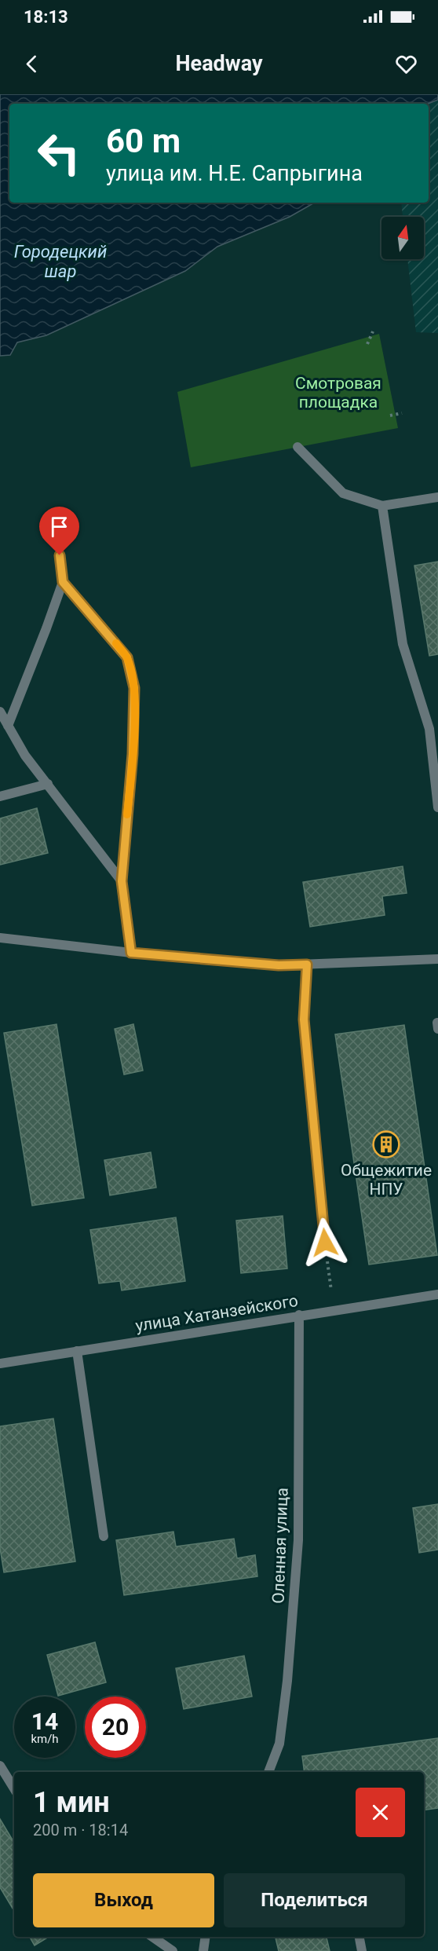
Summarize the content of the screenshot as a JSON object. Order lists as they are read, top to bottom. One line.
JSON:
{"streets":{"street":["улица Хатанзейского","Оленная улица"]},"crossings":[["улица Хатанзейского","Оленная улица"]],"water":["Городецкий шар"],"parks":["Смотровая площадка"],"places":{"building":["Общежитие НПУ"]},"north":"top","page":{"status":"18:13","header":"Headway","turn":["60 m","улица им. Н.Е. Сапрыгина"],"speed":"14 km/h","limit":"20","heading":["1 мин","200 m · 18:14"],"buttons":["Выход","Поделиться"]}}
